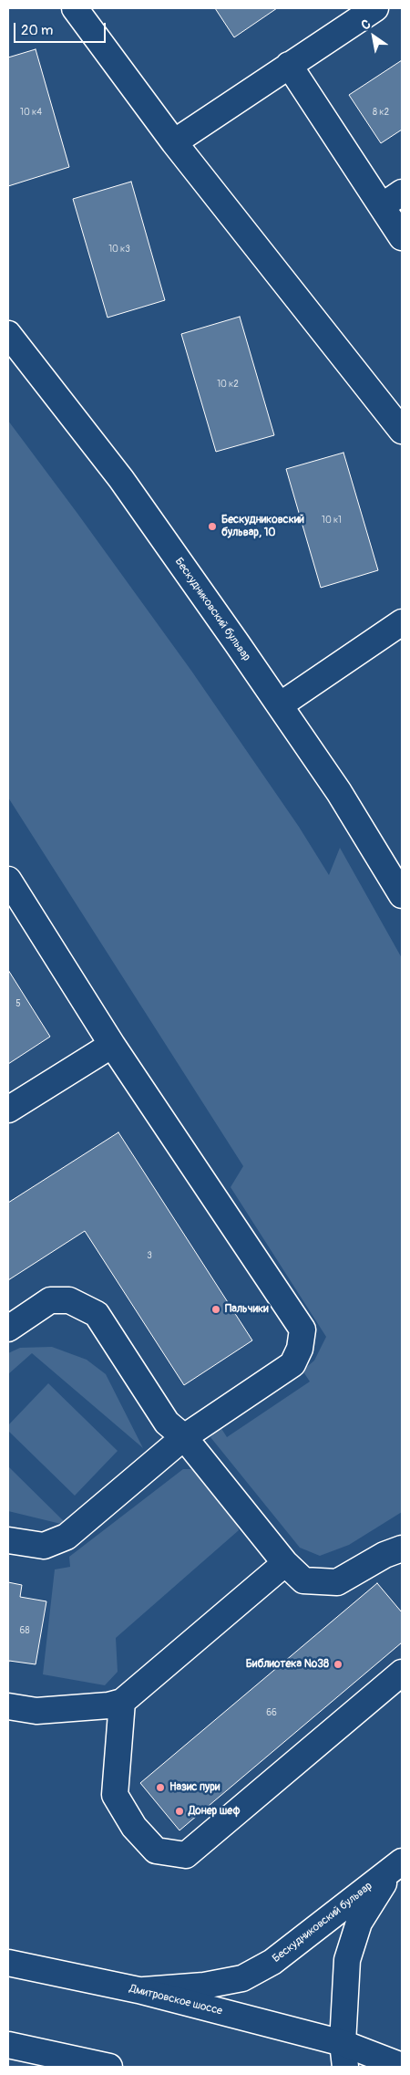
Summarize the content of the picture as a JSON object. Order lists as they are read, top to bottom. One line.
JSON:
{"streets":{"street":["Бескудниковский бульвар","Дмитровское шоссе"]},"crossings":[["Бескудниковский бульвар","Дмитровское шоссе"]],"places":["Бескудниковский бульвар, 10","Пальчики","Библиотека №38","Назис пури","Донер шеф"],"house_numbers":["10 к4","8 к2","10 к3","10 к2","10 к1","5","3","68","66"],"scale_bar":"20 m","north":"top left"}
